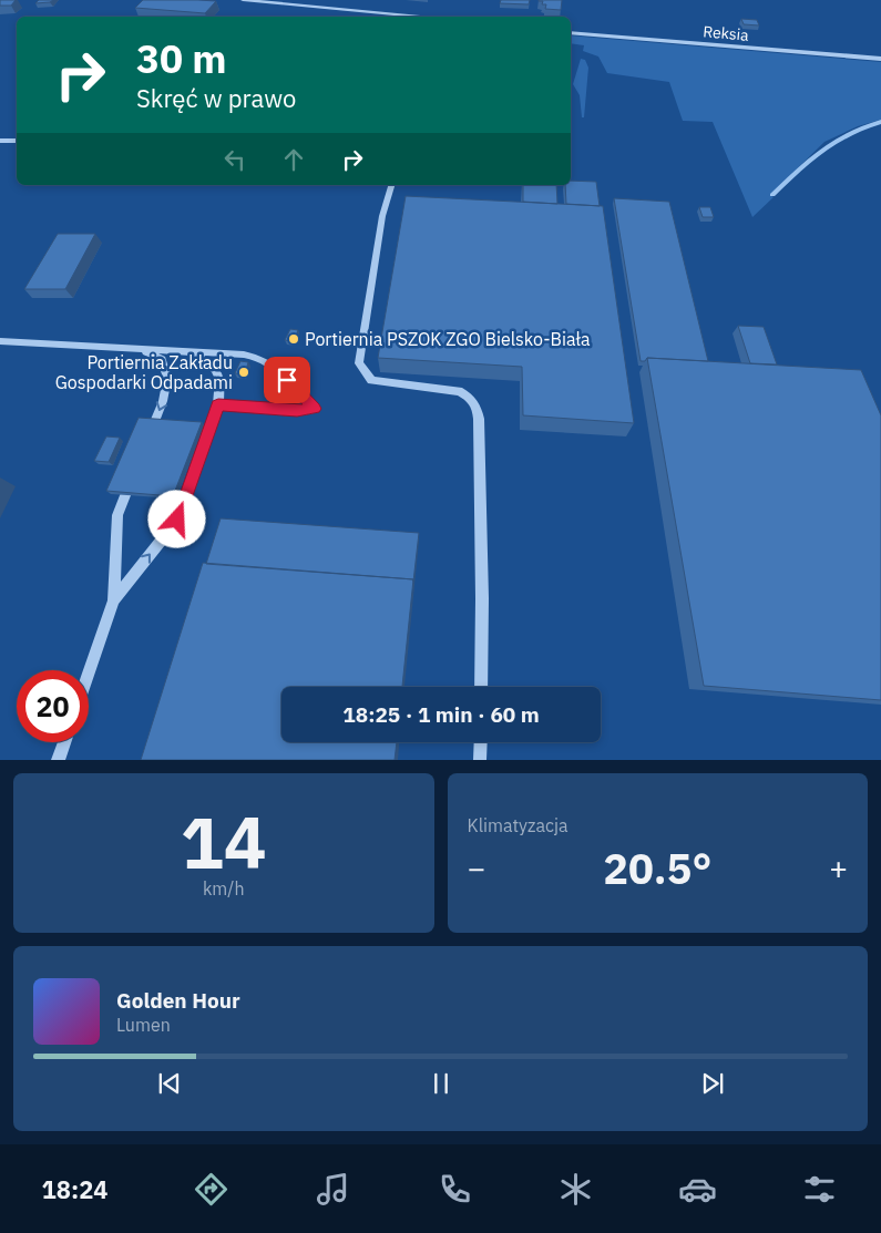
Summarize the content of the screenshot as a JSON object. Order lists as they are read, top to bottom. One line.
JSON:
{"streets":{"street":["Reksia"]},"places":["Portiernia PSZOK ZGO Bielsko-Biała","Portiernia Zakładu Gospodarki Odpadami"],"page":{"turn":["30 m","Skręć w prawo"],"limit":"20","trip":"18:25 · 1 min · 60 m","tile":[["14","km/h"],"Klimatyzacja"],"heat":["−","20.5°","+"],"song":["Golden Hour","Lumen"],"tabs":"18:24"}}
